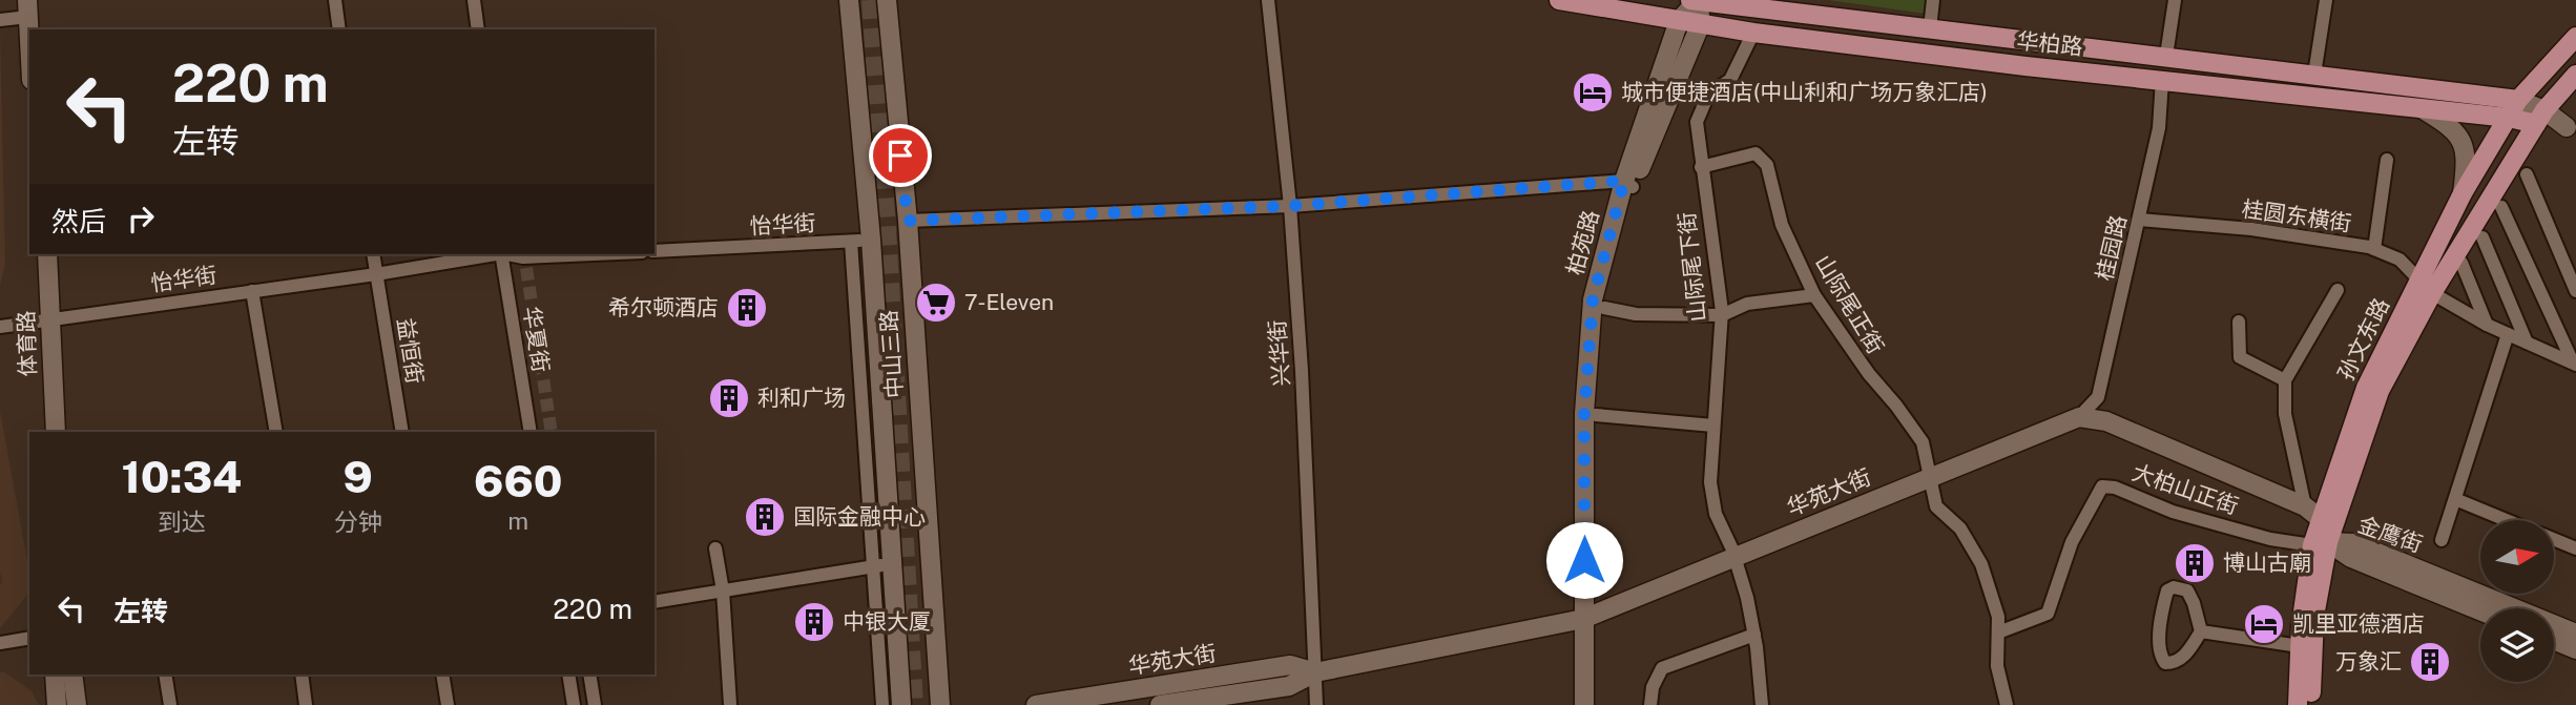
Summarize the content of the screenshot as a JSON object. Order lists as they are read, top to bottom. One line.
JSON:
{"streets":{"main road":["华柏路","孙文东路"],"street":["桂圆东横街","怡华街","柏苑路","桂园路","山际尾下街","山际尾正街","华夏街","体育路","益恒街","兴华街","中山三路","大柏山正街","华苑大街","金鹰街"]},"crossings":[["华柏路","柏苑路"],["华柏路","桂园路"],["华柏路","山际尾下街"],["华柏路","孙文东路"],["桂圆东横街","桂园路"],["桂圆东横街","孙文东路"],["怡华街","体育路"],["怡华街","益恒街"],["怡华街","中山三路"],["柏苑路","华苑大街"],["桂园路","华苑大街"],["山际尾下街","山际尾正街"],["山际尾下街","华苑大街"],["山际尾正街","华苑大街"],["孙文东路","大柏山正街"],["孙文东路","金鹰街"],["兴华街","华苑大街"],["大柏山正街","金鹰街"]],"places":{"hotel":["城市便捷酒店(中山利和广场万象汇店)","凯里亚德酒店"],"supermarket":["7-Eleven"],"building":["希尔顿酒店","利和广场","国际金融中心","博山古廟","中银大厦","万象汇"]},"north":"right","page":{"turn":["220 m","左转"],"then":"然后","eta":["10:34","到达","9","分钟","660","m"],"list":[{"name":"左转","value":"220 m"}]}}
